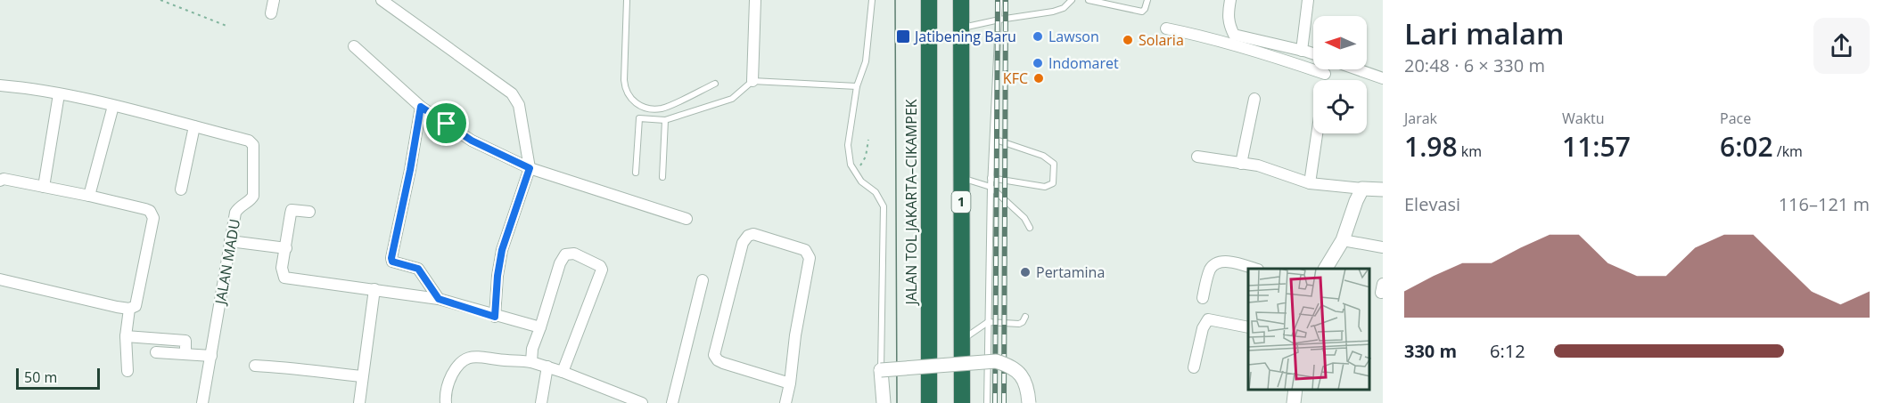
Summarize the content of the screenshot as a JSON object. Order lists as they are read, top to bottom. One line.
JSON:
{"streets":{"highway":["JALAN TOL JAKARTA–CIKAMPEK","1"],"street":["JALAN MADU"]},"places":{"transit":["Jatibening Baru"],"other":["Lawson","Solaria","Indomaret","KFC","Pertamina"]},"scale_bar":"50 m","north":"left","page":{"heading":["Lari malam","20:48 · 6 × 330 m"],"stats":[["Jarak","1.98 km"],["Waktu","11:57"],["Pace","6:02 /km"]],"chart":["Elevasi","116–121 m"],"list":[{"name":"330 m","note":"6:12"}],"scale":"50 m"}}
